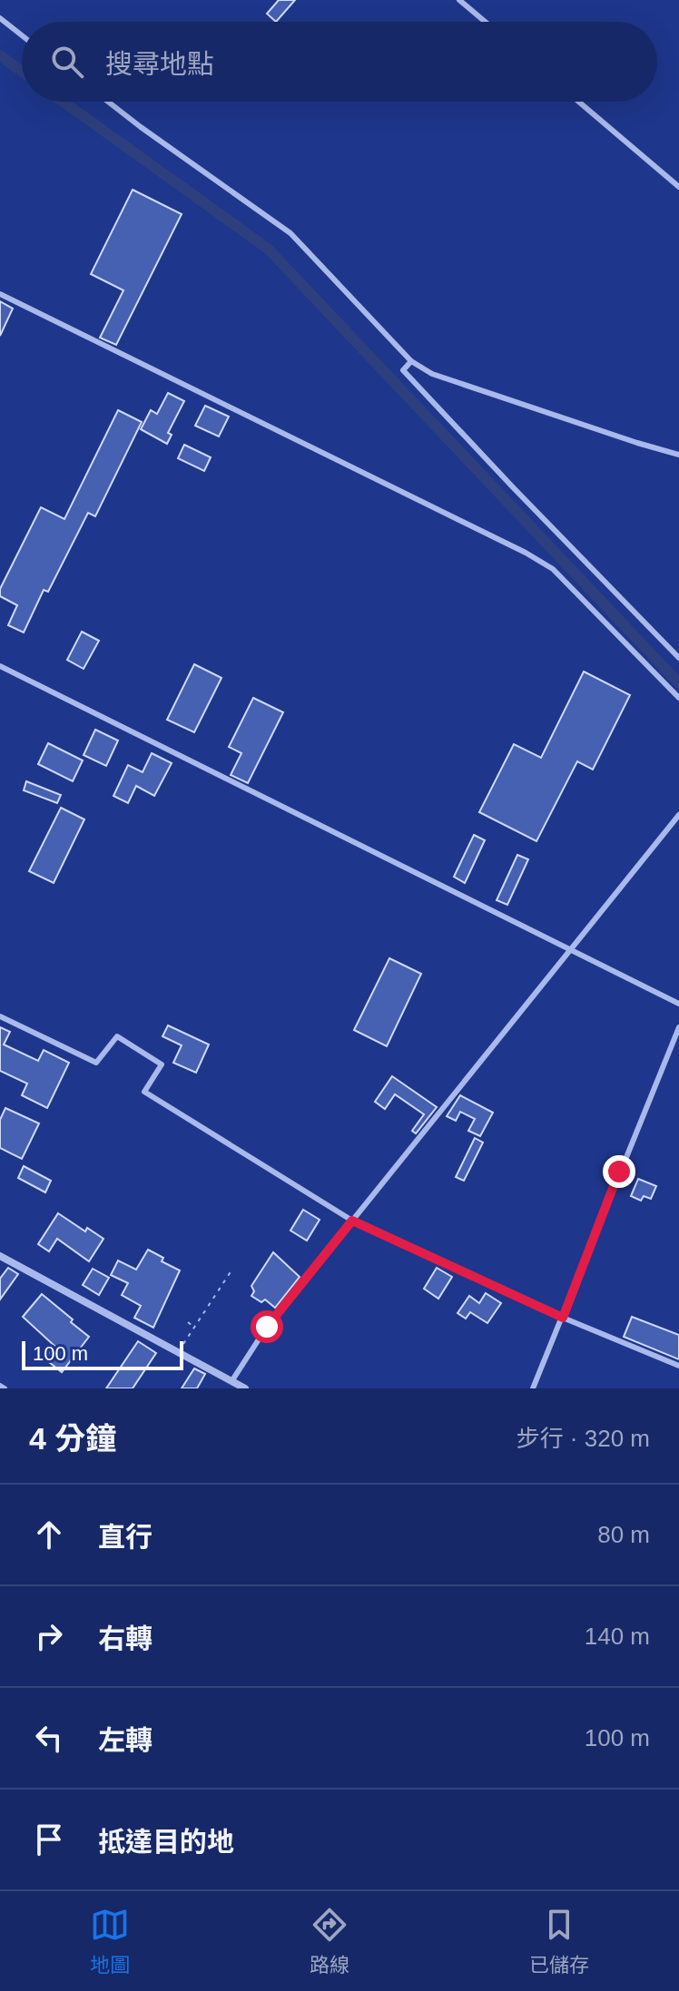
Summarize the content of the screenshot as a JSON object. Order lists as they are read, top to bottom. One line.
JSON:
{"scale_bar":"100 m","page":{"search":"搜尋地點","scale":"100 m","heading":["4 分鐘","步行 · 320 m"],"list":[["直行","80 m"],["右轉","140 m"],["左轉","100 m"],"抵達目的地"],"nav":["地圖","路線","已儲存"]}}
